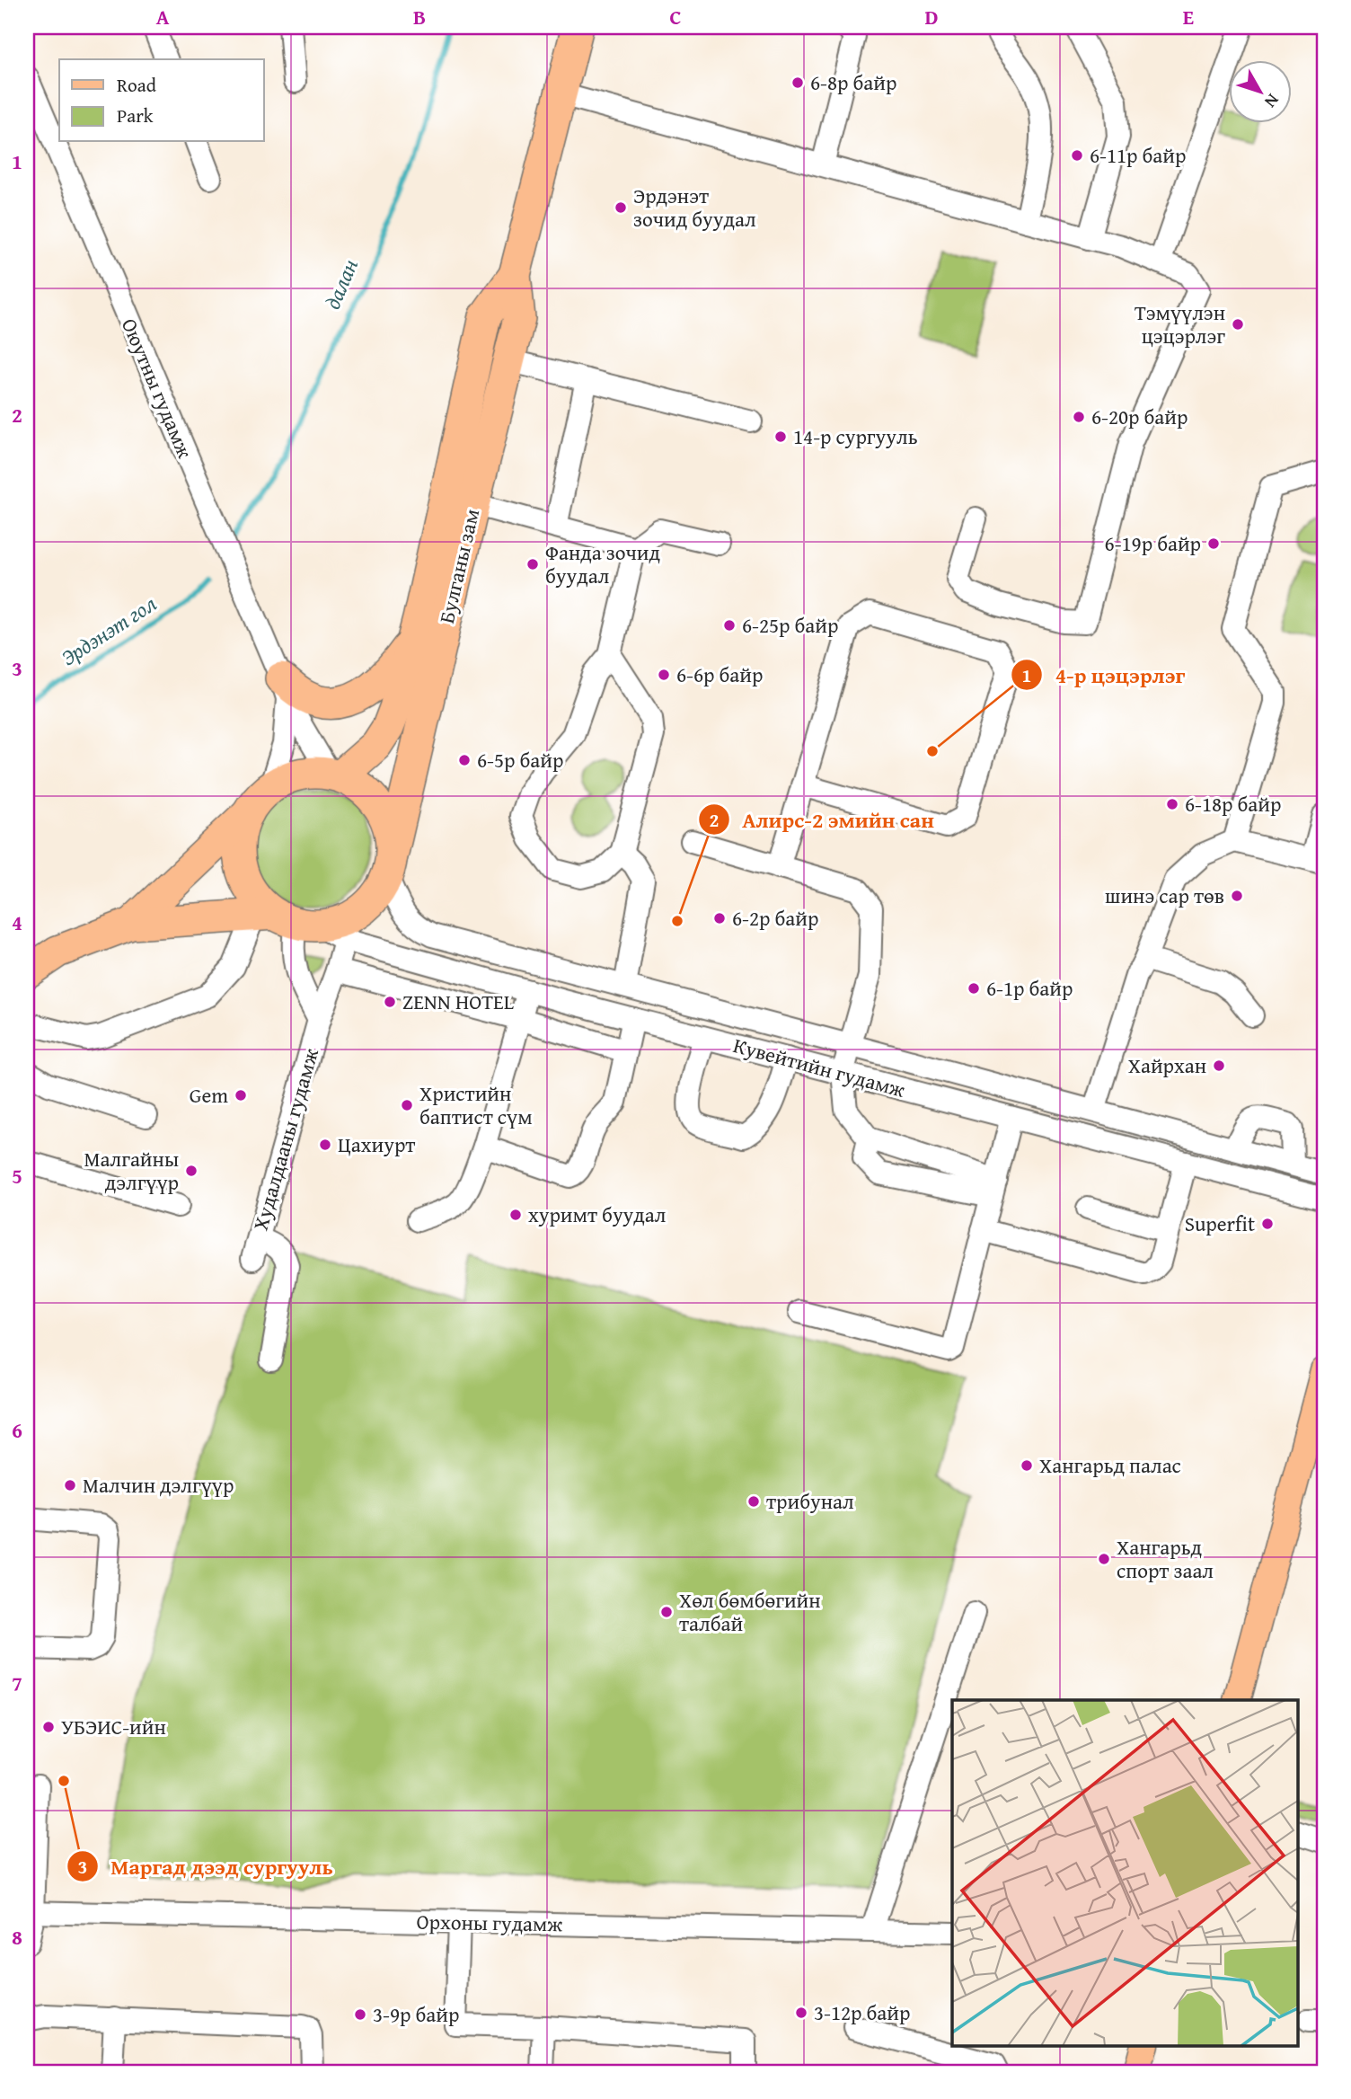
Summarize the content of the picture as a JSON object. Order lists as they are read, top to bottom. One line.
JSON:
{"streets":{"highway":["Булганы зам"],"street":["Оюутны гудамж","Кувейтийн гудамж","Худалдааны гудамж","Орхоны гудамж"]},"crossings":[["Оюутны гудамж","Булганы зам"],["Оюутны гудамж","Кувейтийн гудамж"],["Оюутны гудамж","Худалдааны гудамж"],["Булганы зам","Кувейтийн гудамж"],["Булганы зам","Худалдааны гудамж"],["Кувейтийн гудамж","Худалдааны гудамж"]],"water":["далан","Эрдэнэт гол"],"places":["6-8р байр","6-11р байр","Эрдэнэт зочид буудал","Тэмүүлэн цэцэрлэг","6-20р байр","14-р сургууль","6-19р байр","Фанда зочид буудал","6-25р байр","6-6р байр","4-р цэцэрлэг","6-5р байр","6-18р байр","шинэ сар төв","6-2р байр","Aлирс-2 эмийн сан","6-1р байр","ZENN HOTEL","Хайрхан","Gem","Христийн баптист сүм","Цахиурт","Малгайны дэлгүүр","хуримт буудал","Superfit","Хангарьд палас","Малчин дэлгүүр","трибунал","Хангарьд спорт заал","Хөл бөмбөгийн талбай","УБЭИС-ийн","Маргад дээд сургууль","3-12р байр","3-9р байр"],"legend":["Road","Park"],"north":"bottom right","grid":{"columns":["A","B","C","D","E"],"rows":["1","2","3","4","5","6","7","8"]}}
